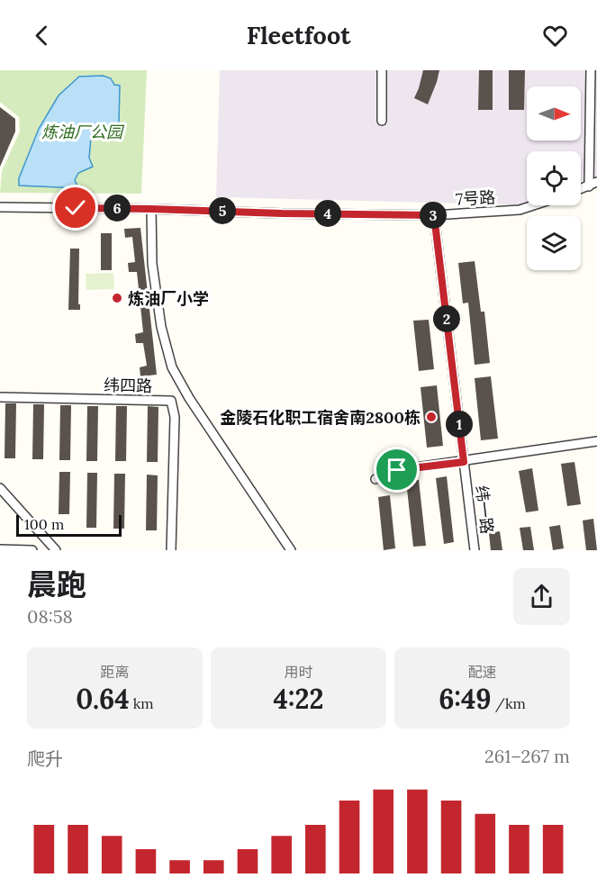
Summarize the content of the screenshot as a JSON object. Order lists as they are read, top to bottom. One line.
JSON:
{"streets":{"street":["7号路","纬四路","纬一路"]},"crossings":[["7号路","纬一路"]],"parks":["炼油厂公园"],"places":["炼油厂小学","金陵石化职工宿舍南2800栋"],"scale_bar":"100 m","north":"right","page":{"header":"Fleetfoot","pins":["6","5","4","3","2","1"],"scale":"100 m","heading":["晨跑","08:58"],"stats":[["距离","0.64 km"],["用时","4:22"],["配速","6:49 /km"]],"chart":["爬升","261–267 m"]}}
